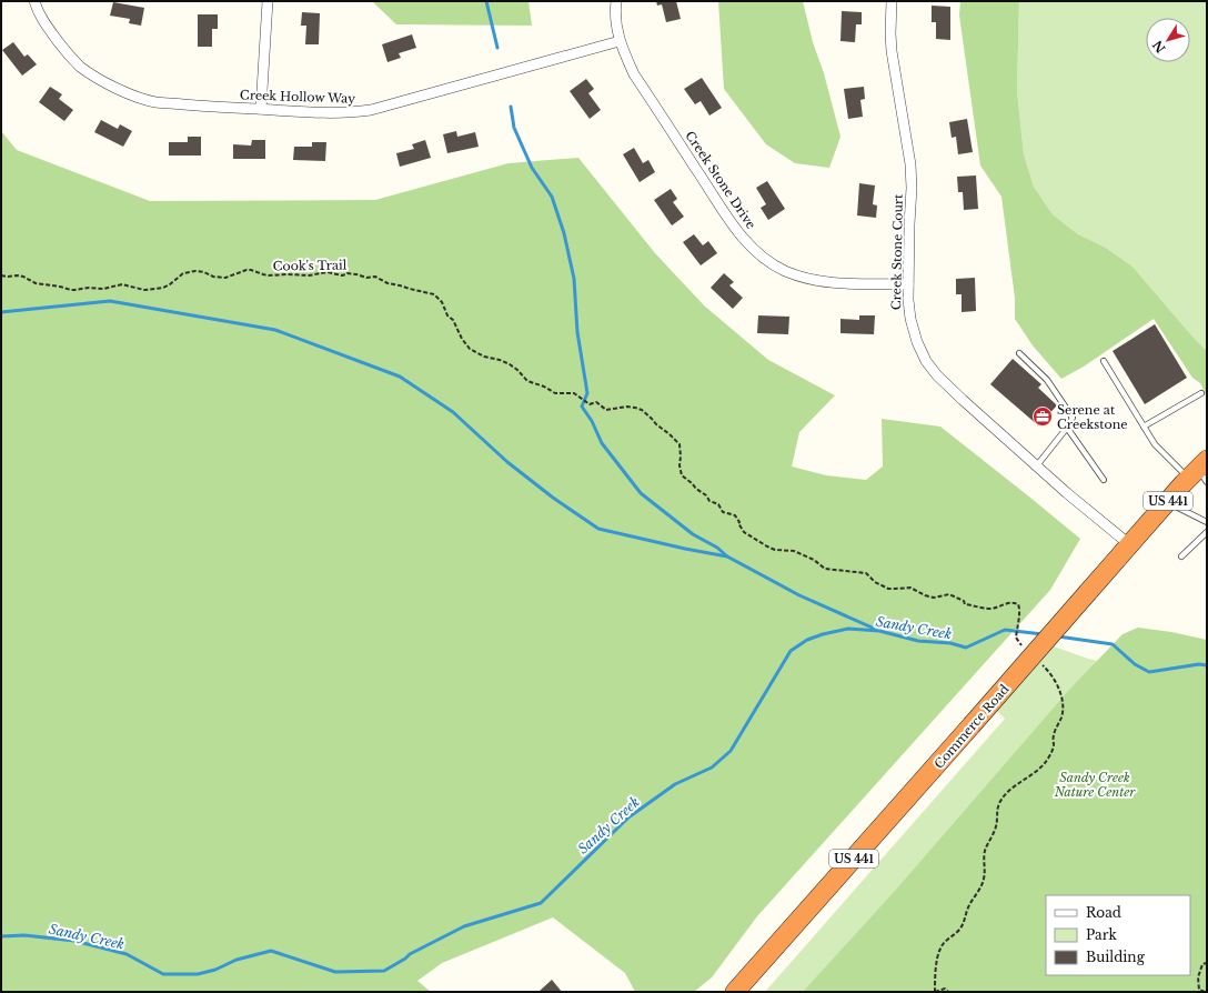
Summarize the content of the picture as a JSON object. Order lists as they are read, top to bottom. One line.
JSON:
{"streets":{"highway":["US 441","Commerce Road"],"street":["Creek Hollow Way","Creek Stone Drive","Creek Stone Court"],"path":["Cook's Trail"]},"crossings":[["Creek Hollow Way","Creek Stone Drive"],["Creek Stone Drive","Creek Stone Court"],["Creek Stone Court","Commerce Road"]],"water":["Sandy Creek"],"parks":["Sandy Creek Nature Center"],"places":{"office":["Serene at Creekstone"]},"legend":["Road","Park","Building"],"north":"bottom left"}
